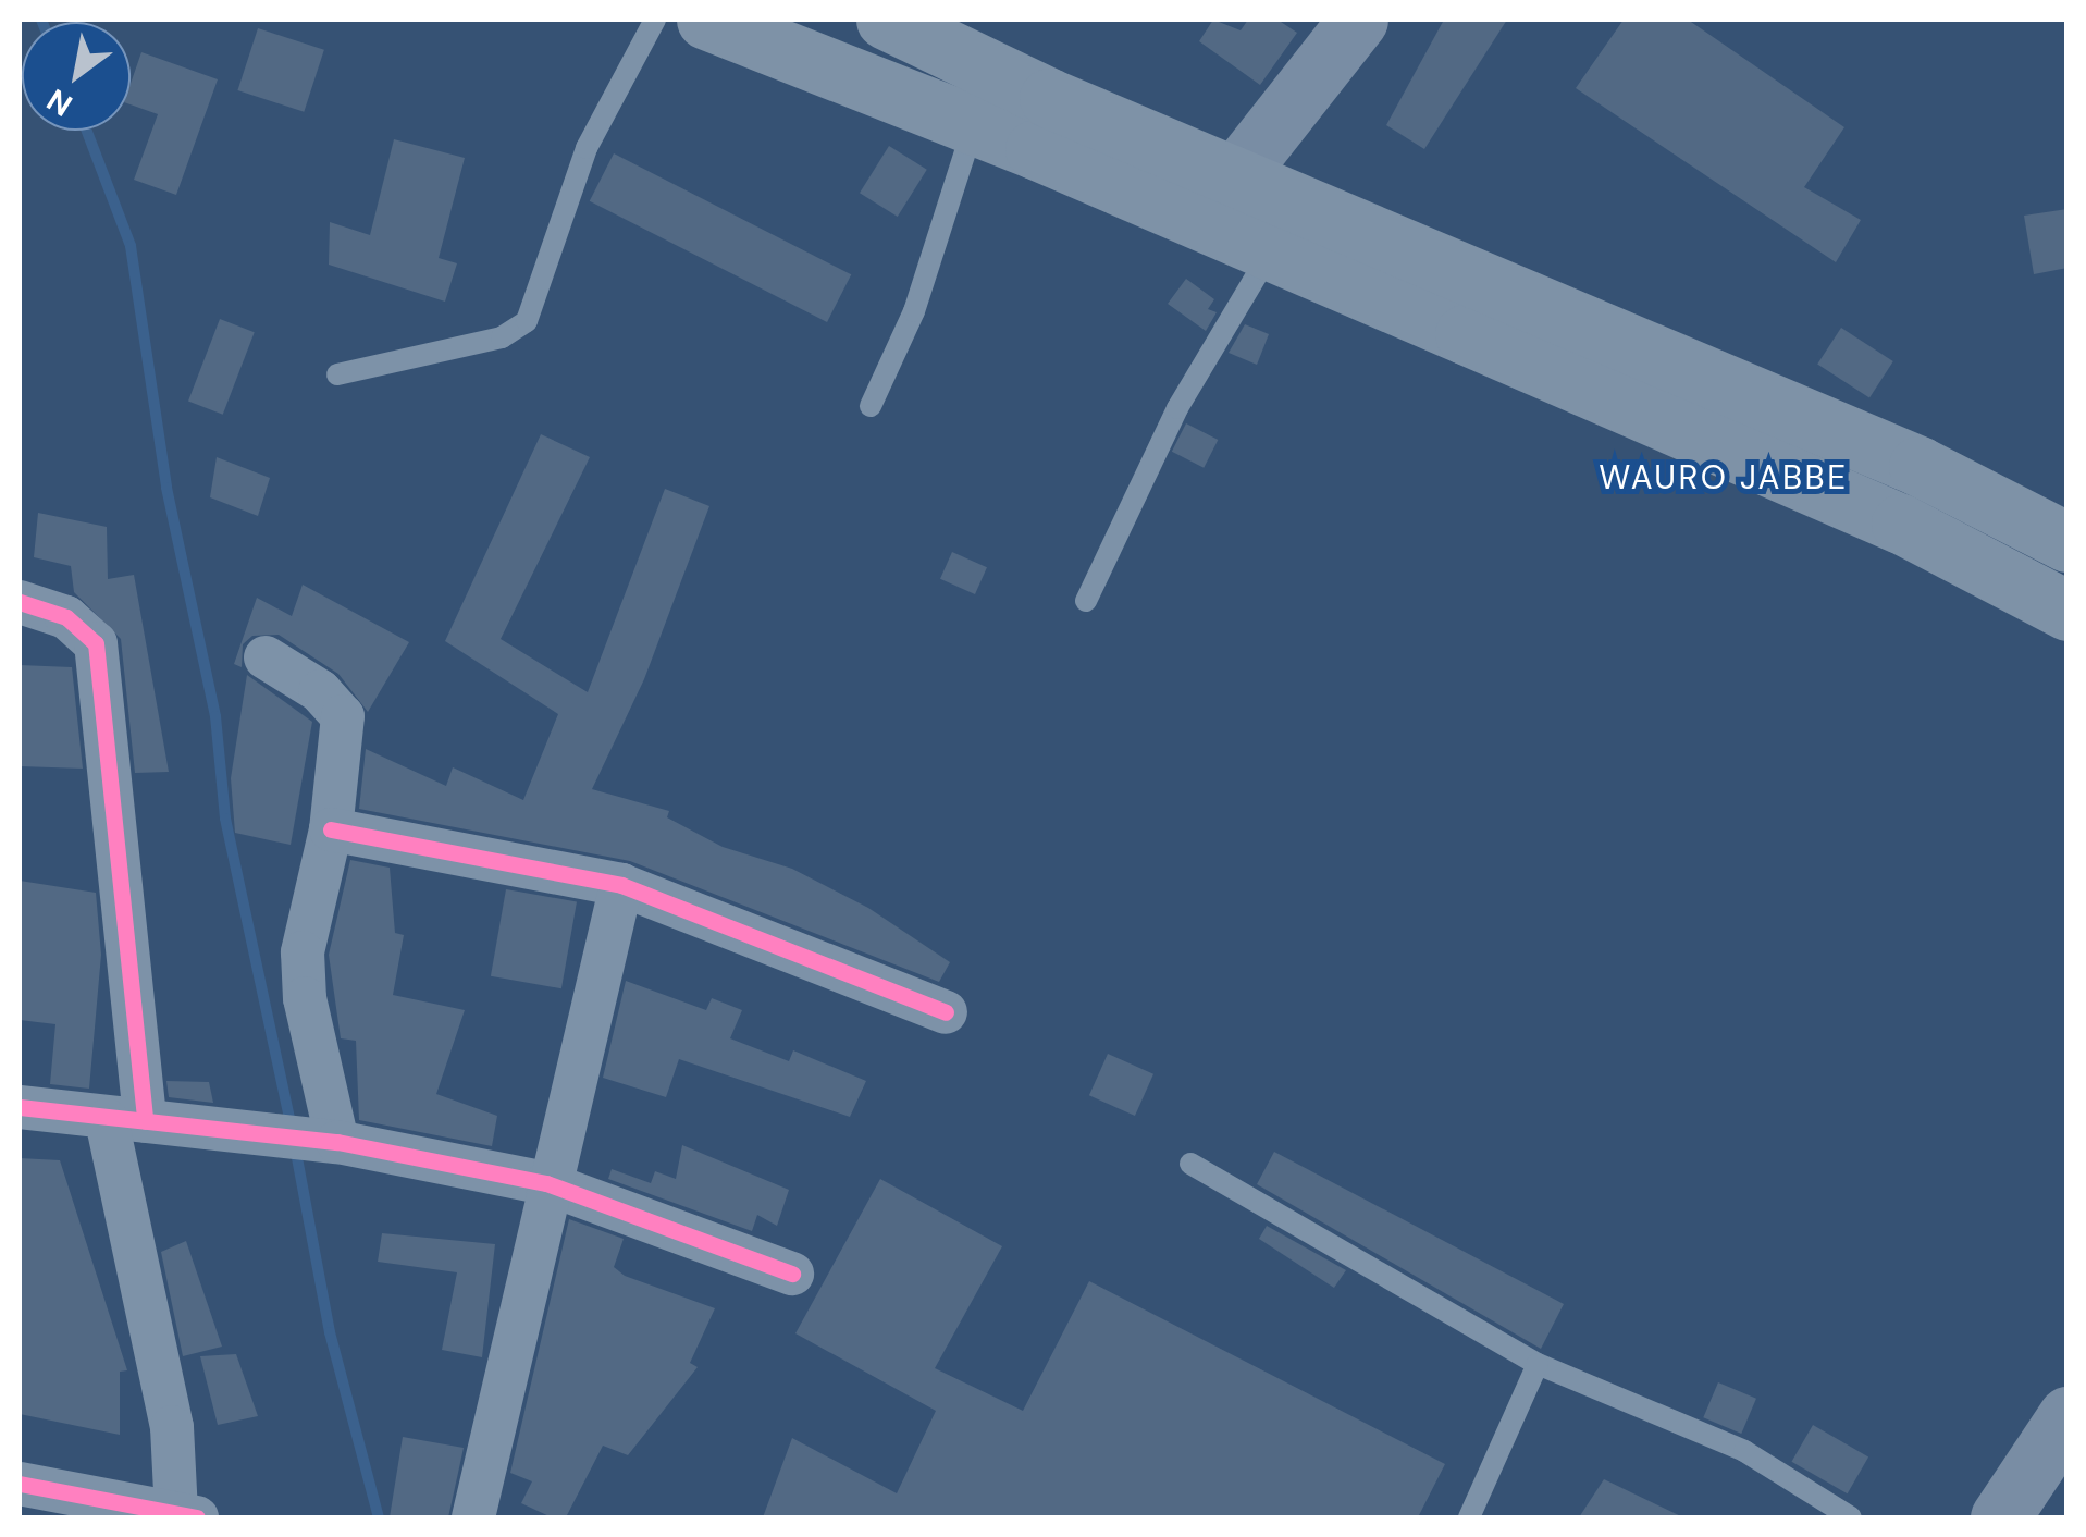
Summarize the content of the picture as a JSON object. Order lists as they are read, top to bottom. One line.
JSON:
{"districts":["WAURO JABBE"],"north":"bottom left"}
